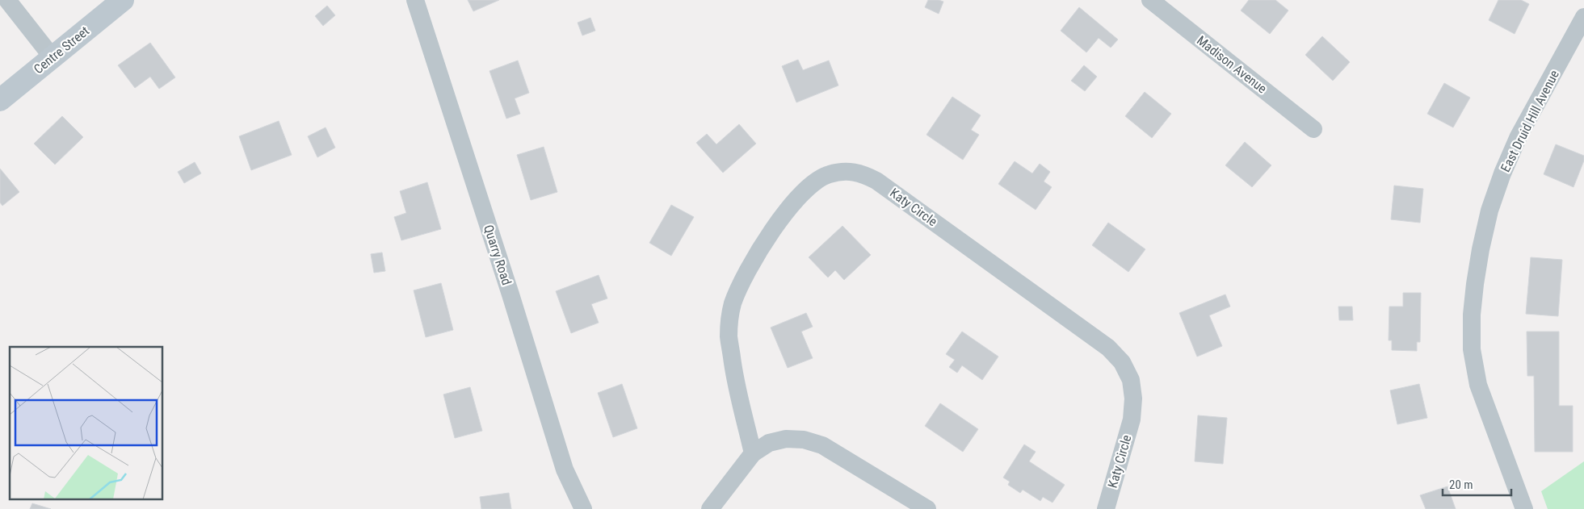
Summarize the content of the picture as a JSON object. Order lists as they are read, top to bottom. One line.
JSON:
{"streets":{"main road":["Centre Street"],"street":["Madison Avenue","East Druid Hill Avenue","Katy Circle","Quarry Road"]},"scale_bar":"20 m"}
